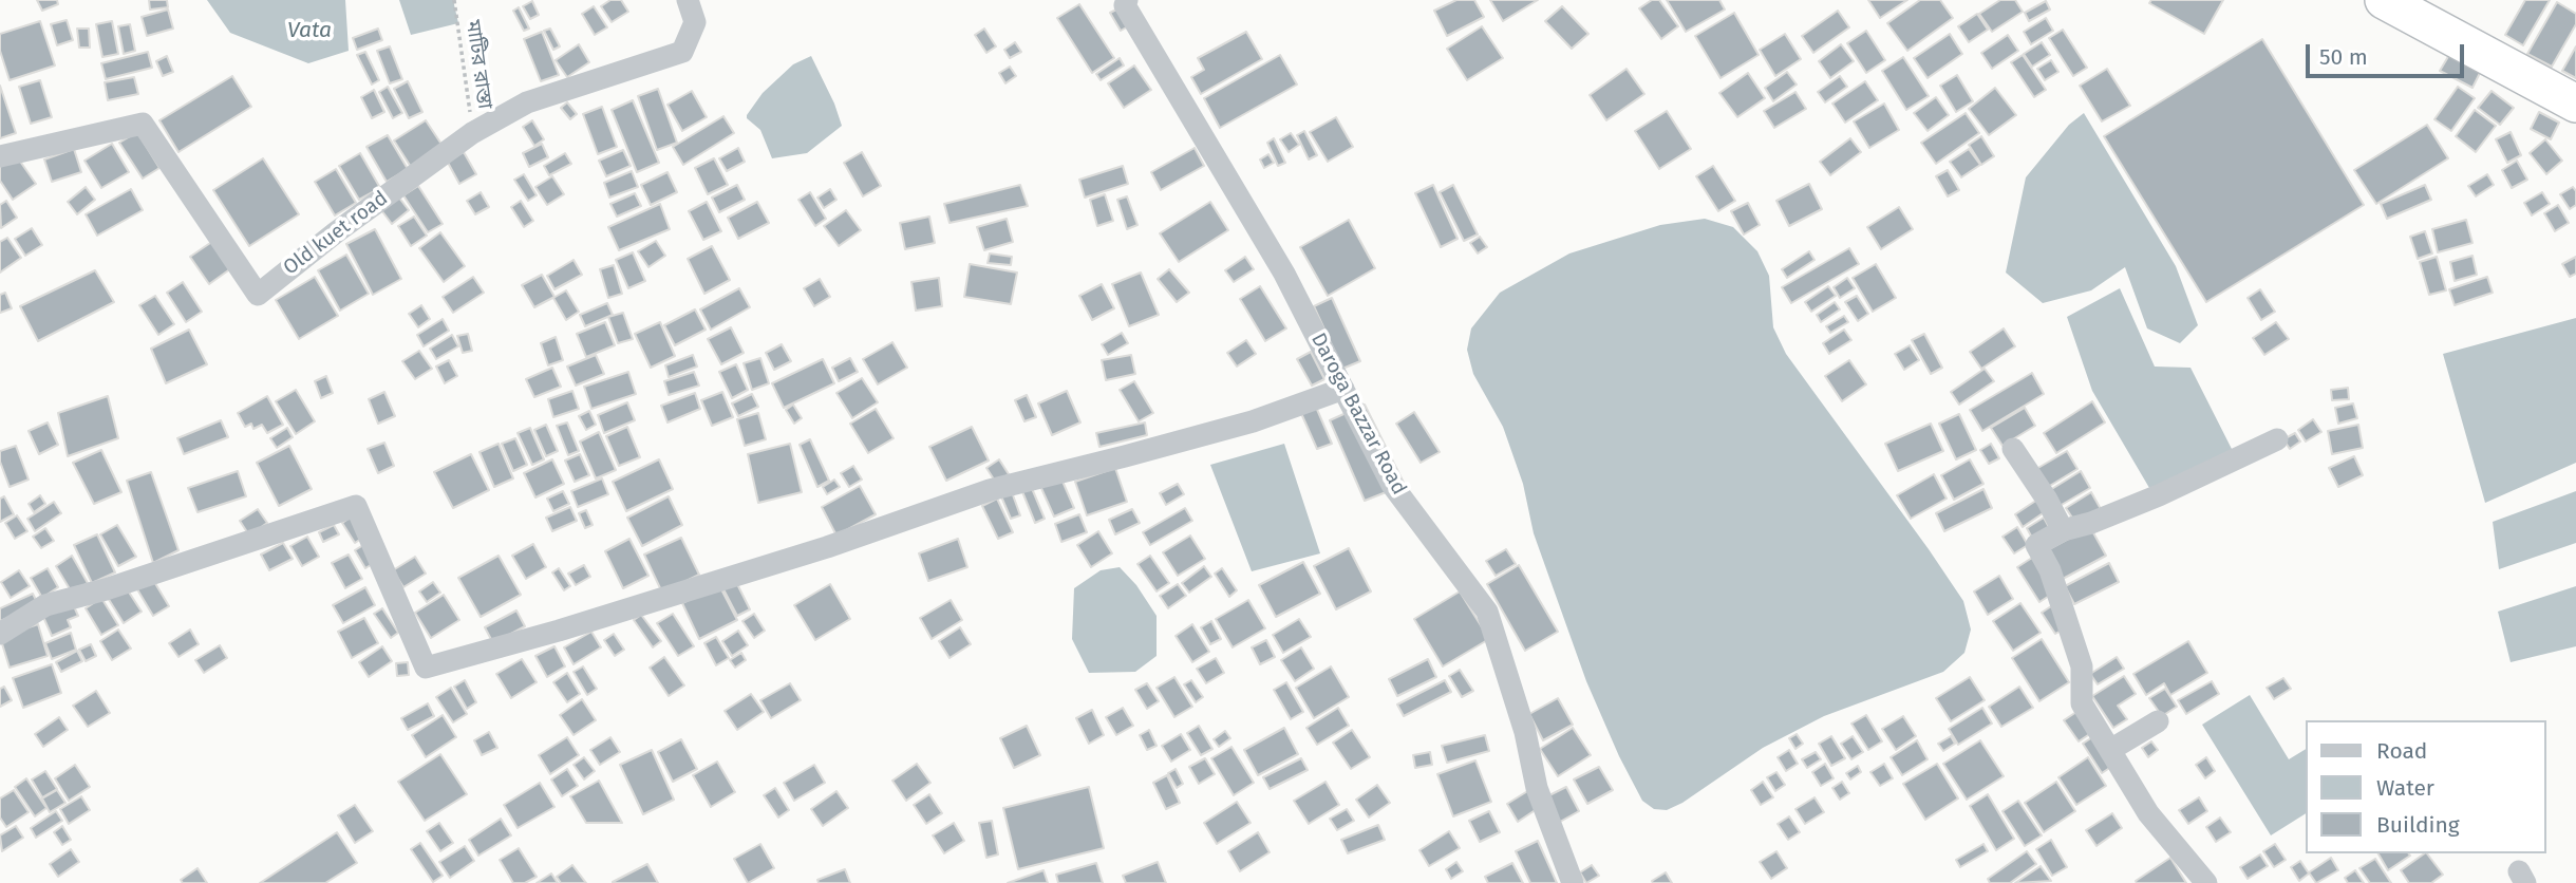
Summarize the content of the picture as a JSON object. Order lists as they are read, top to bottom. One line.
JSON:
{"streets":{"street":["Old kuet road","Daroga Bazzar Road"],"path":["মাটির রাস্তা"]},"crossings":[["মাটির রাস্তা","Old kuet road"]],"water":["Vata"],"legend":["Road","Water","Building"],"scale_bar":"50 m"}
